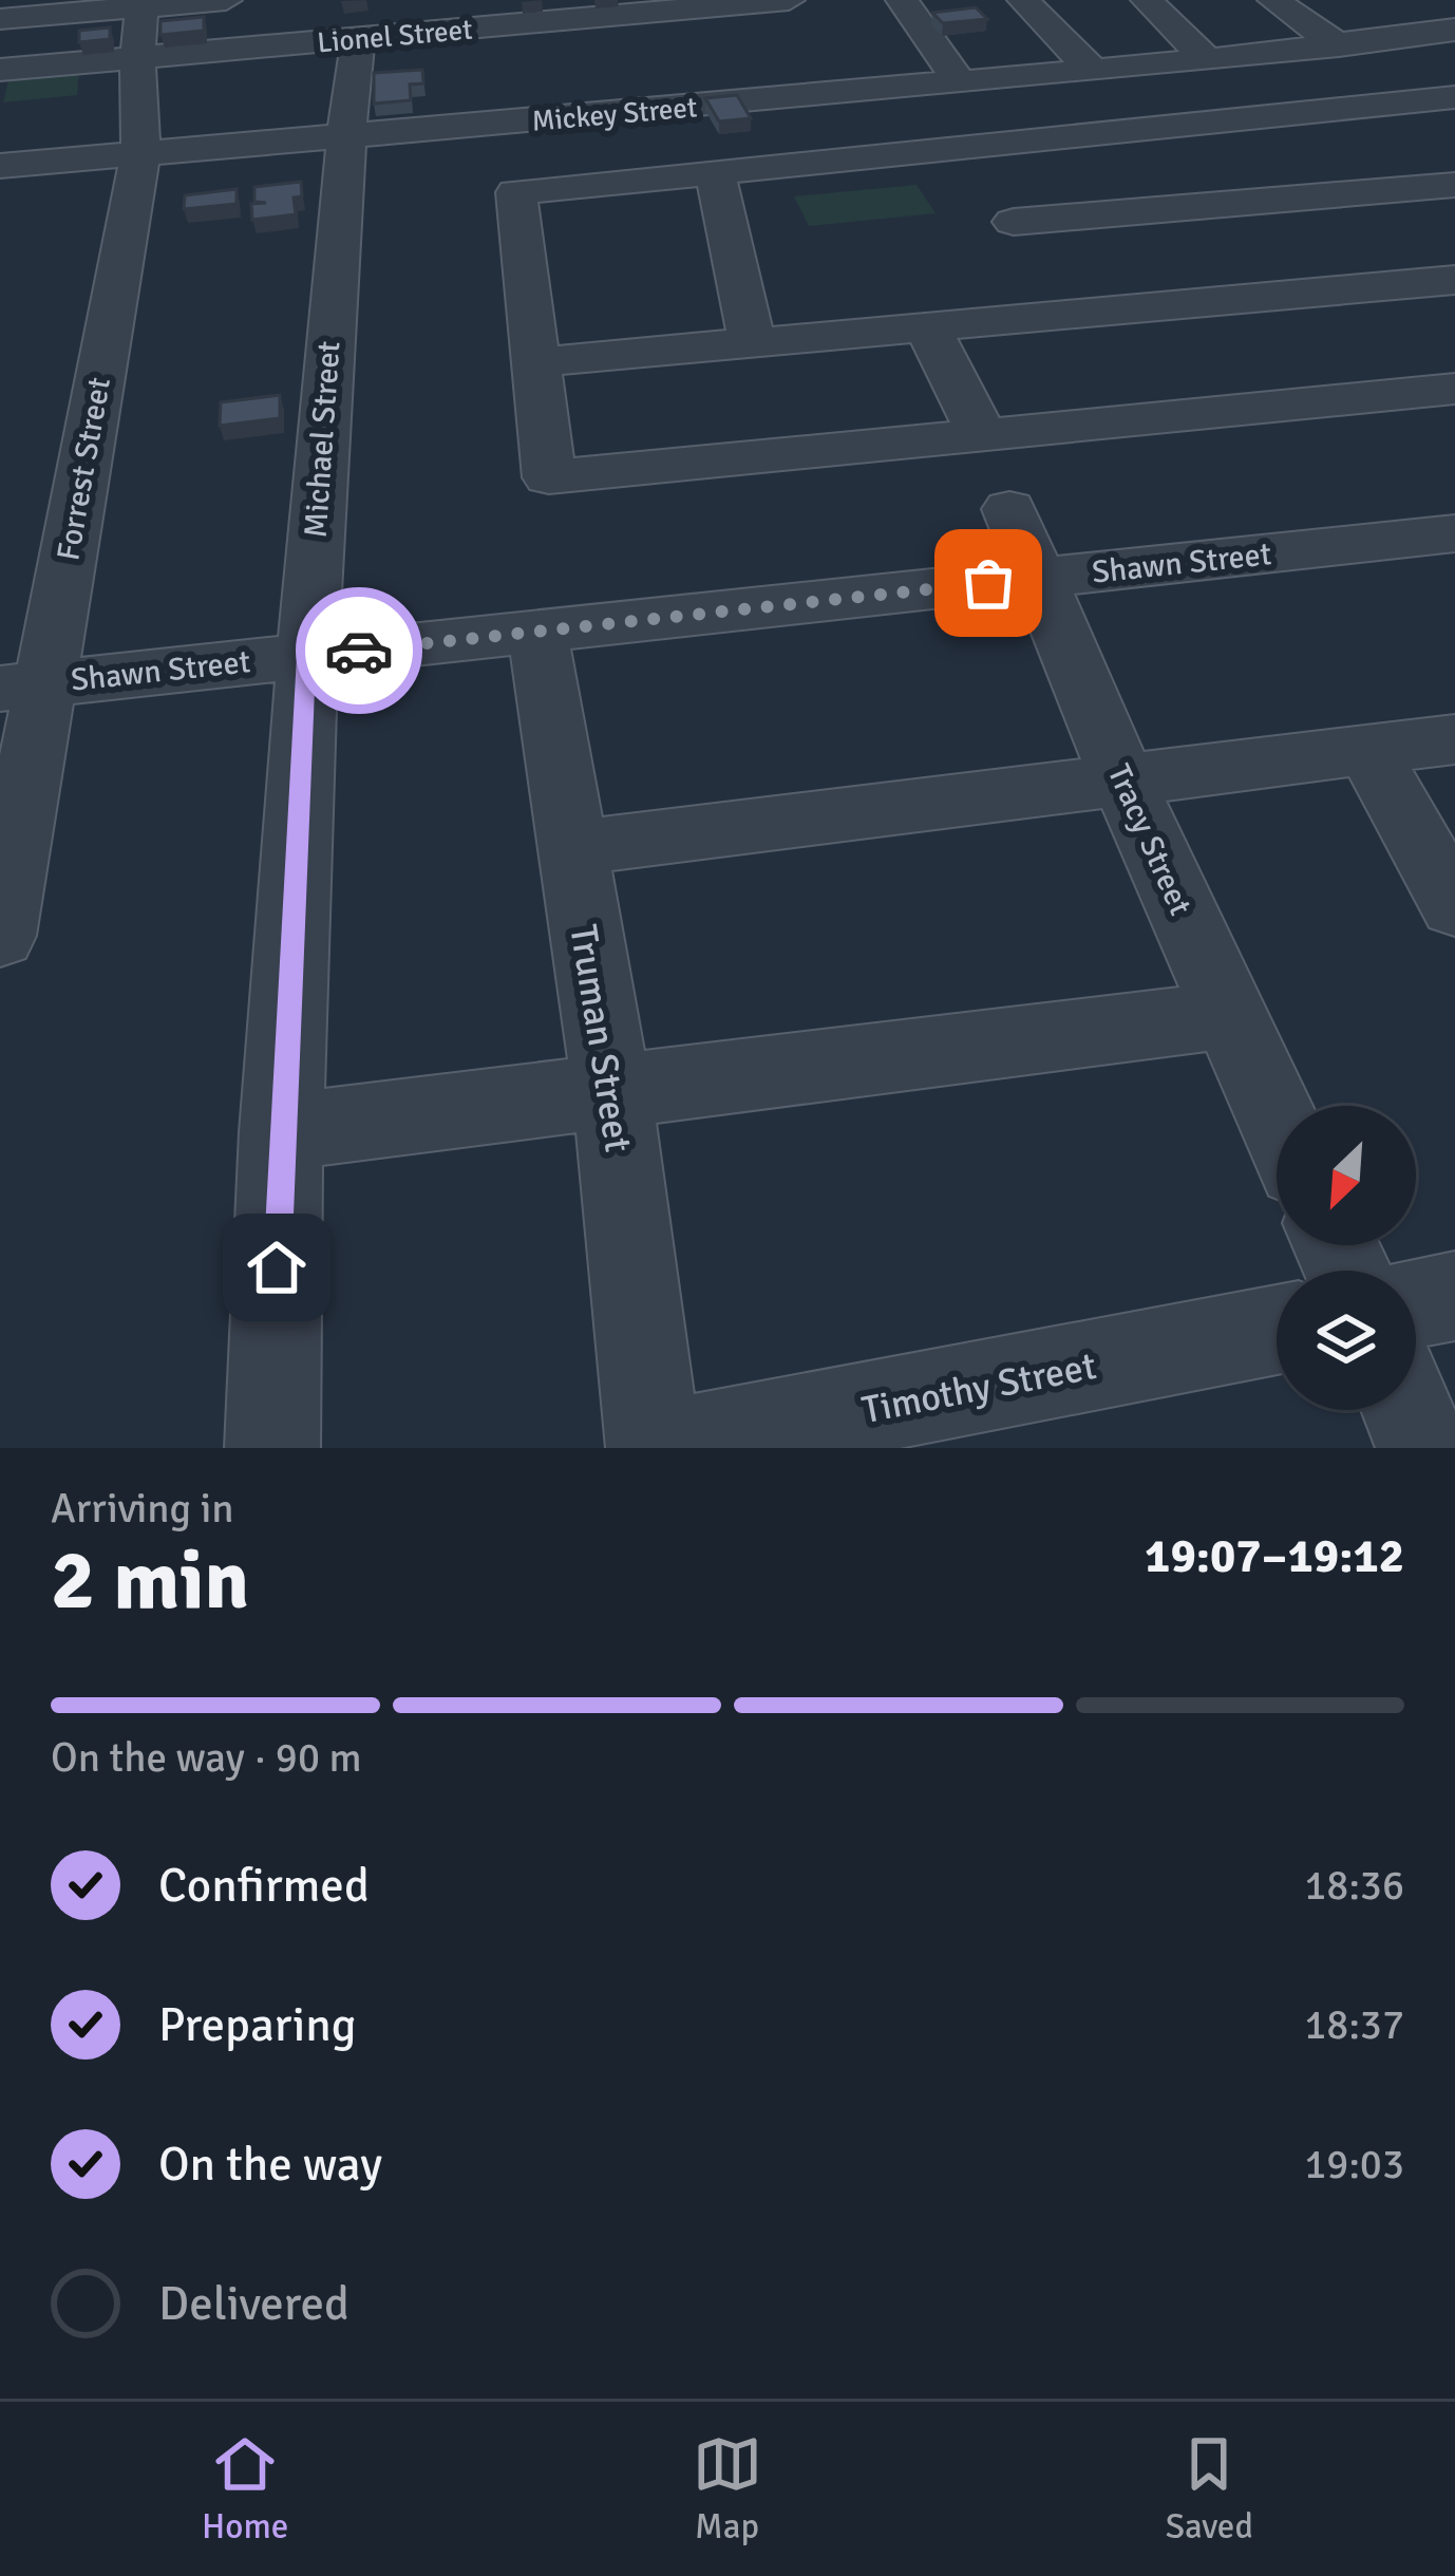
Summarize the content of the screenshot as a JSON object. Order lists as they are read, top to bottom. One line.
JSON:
{"streets":{"street":["Lionel Street","Mickey Street","Michael Street","Forrest Street","Shawn Street","Tracy Street","Truman Street","Timothy Street"]},"crossings":[["Lionel Street","Michael Street"],["Lionel Street","Forrest Street"],["Mickey Street","Michael Street"],["Mickey Street","Forrest Street"],["Michael Street","Shawn Street"],["Forrest Street","Shawn Street"],["Shawn Street","Tracy Street"],["Shawn Street","Truman Street"],["Truman Street","Timothy Street"]],"north":"bottom left","page":{"heading":["2 min","Arriving in","19:07–19:12"],"bar":"On the way · 90 m","list":[["Confirmed","18:36"],["Preparing","18:37"],["On the way","19:03"],"Delivered"],"tabs":["Home","Map","Saved"]}}
